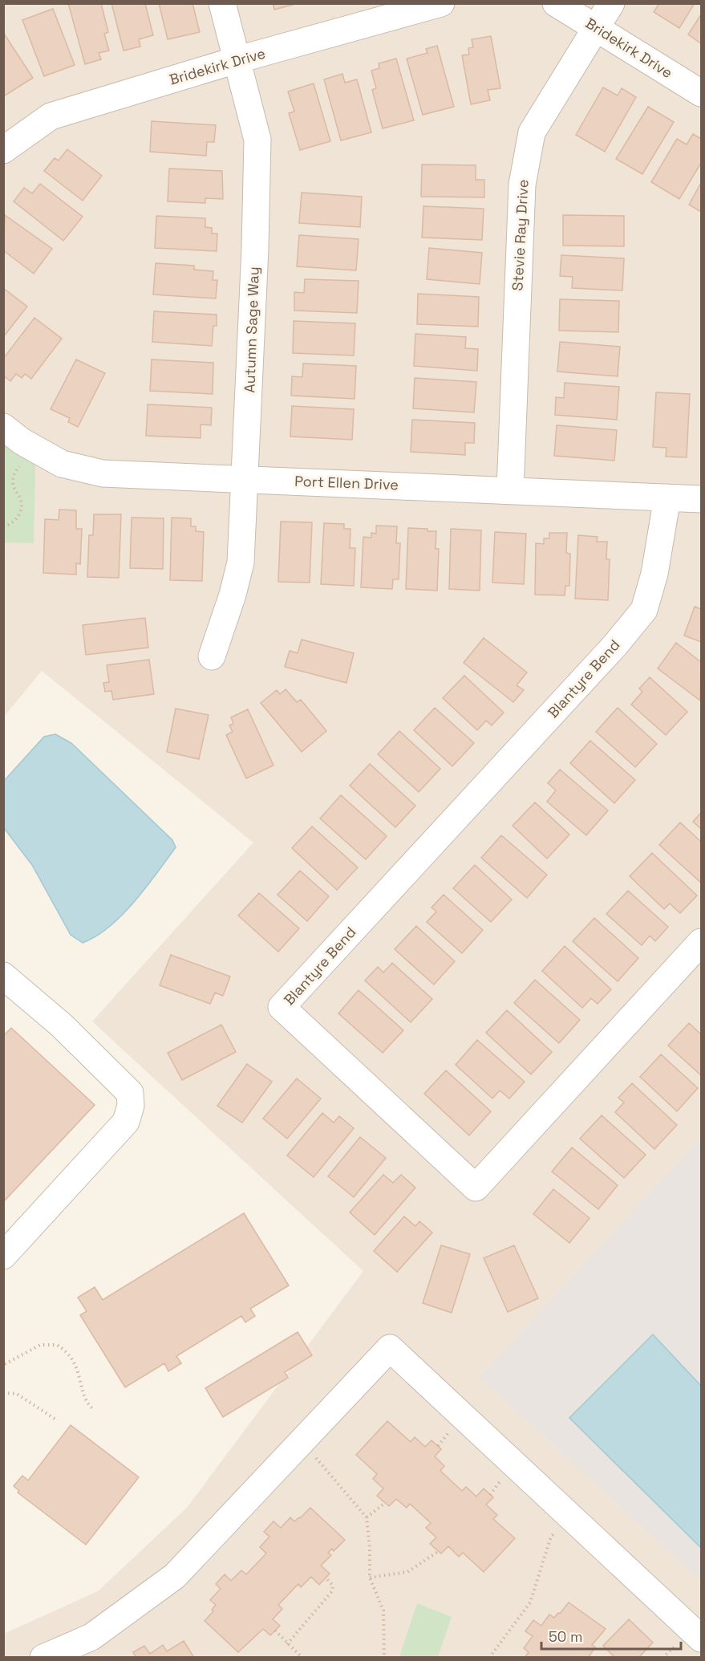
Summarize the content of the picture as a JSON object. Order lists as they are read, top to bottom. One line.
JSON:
{"streets":{"street":["Bridekirk Drive","Stevie Ray Drive","Autumn Sage Way","Port Ellen Drive","Blantyre Bend"]},"crossings":[["Bridekirk Drive","Stevie Ray Drive"],["Bridekirk Drive","Autumn Sage Way"],["Stevie Ray Drive","Port Ellen Drive"],["Autumn Sage Way","Port Ellen Drive"],["Port Ellen Drive","Blantyre Bend"]],"scale_bar":"50 m"}
